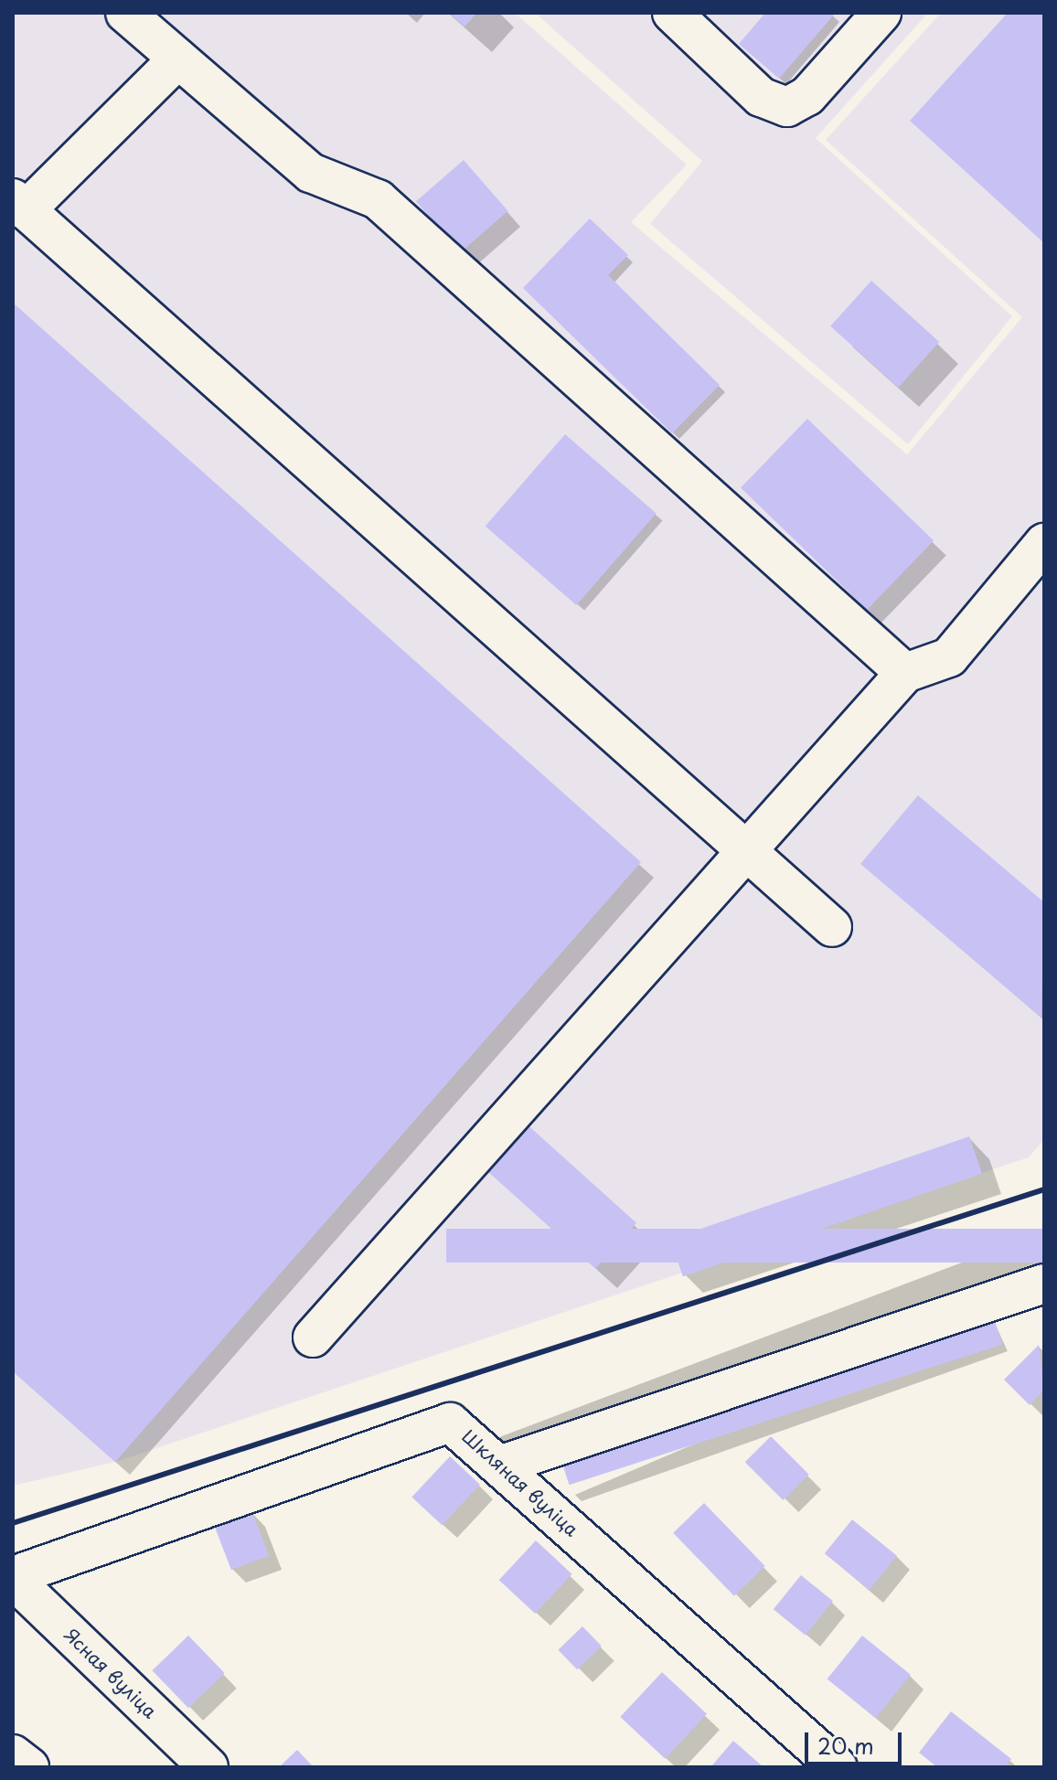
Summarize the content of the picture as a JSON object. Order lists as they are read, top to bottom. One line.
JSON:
{"streets":{"street":["Шкляная вуліца","Ясная вуліца"]},"crossings":[["Шкляная вуліца","Ясная вуліца"]],"scale_bar":"20 m"}
